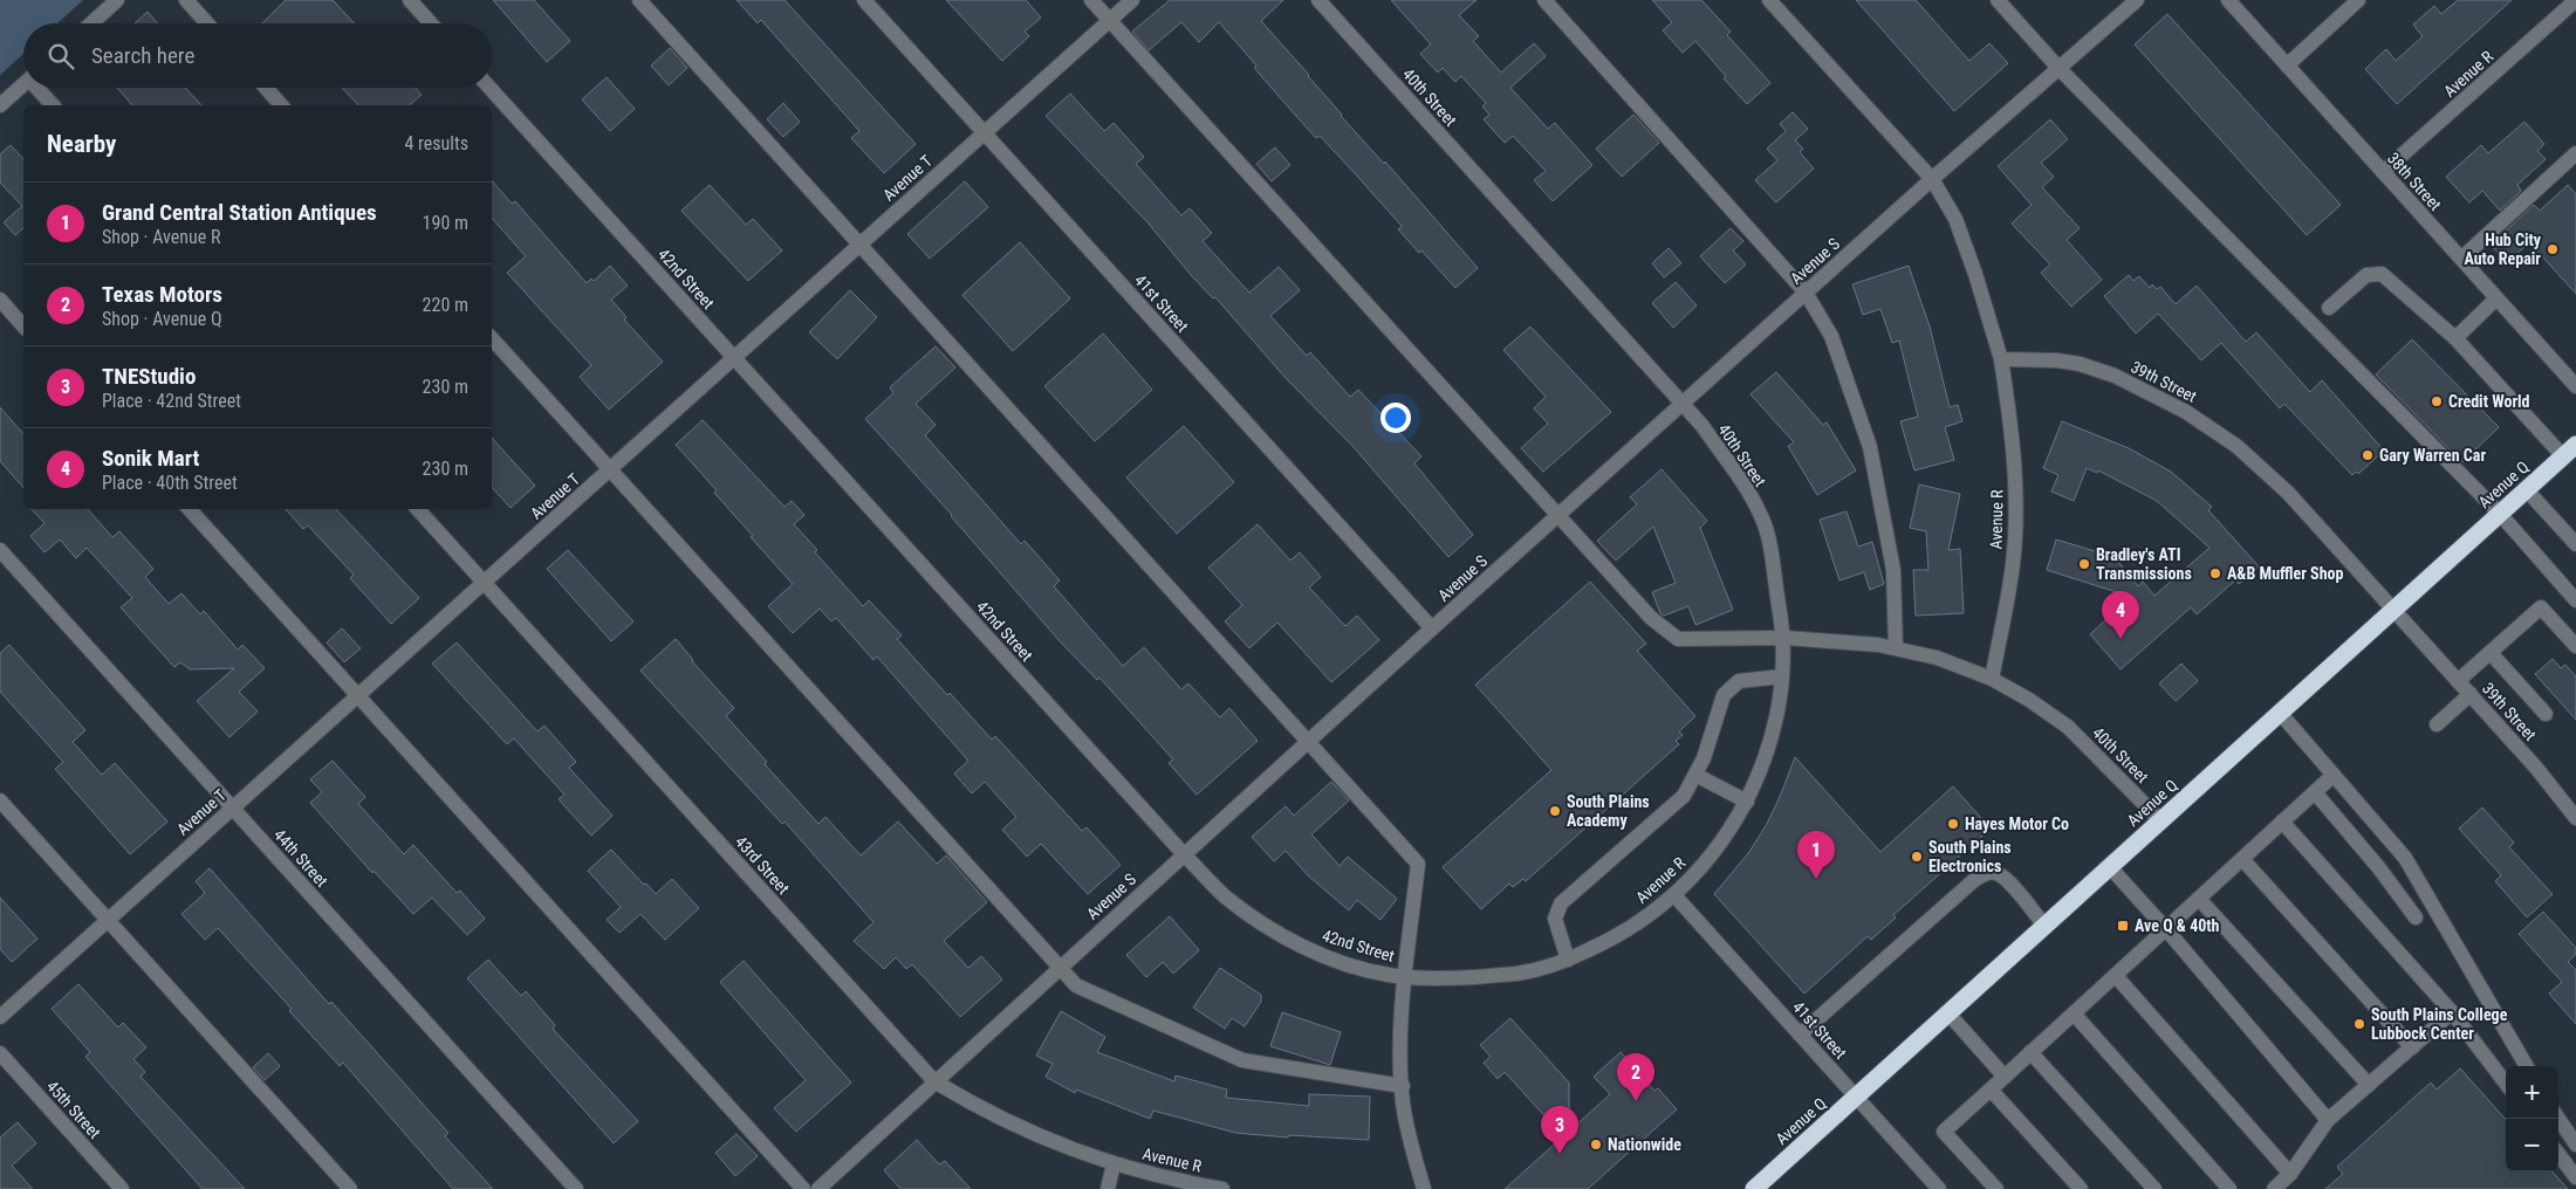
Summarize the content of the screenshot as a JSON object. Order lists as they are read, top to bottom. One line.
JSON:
{"streets":{"highway":["Avenue Q"],"street":["Avenue R","40th Street","Avenue T","38th Street","Avenue S","42nd Street","41st Street","39th Street","44th Street","43rd Street","45th Street"]},"crossings":[["Avenue R","40th Street"],["Avenue R","38th Street"],["Avenue R","42nd Street"],["Avenue R","41st Street"],["Avenue R","39th Street"],["Avenue R","43rd Street"],["40th Street","Avenue S"],["40th Street","Avenue Q"],["Avenue T","42nd Street"],["Avenue T","41st Street"],["Avenue T","44th Street"],["Avenue T","43rd Street"],["Avenue S","42nd Street"],["Avenue S","41st Street"],["Avenue S","43rd Street"],["41st Street","Avenue Q"],["39th Street","Avenue Q"]],"places":{"other":["Hub City Auto Repair","Credit World","Gary Warren Car","Bradley's ATI Transmissions","A&B Muffler Shop","South Plains Academy","Hayes Motor Co","South Plains Electronics","South Plains College Lubbock Center","Nationwide"],"transit":["Ave Q & 40th"]},"page":{"search":"Search here","heading":["Nearby","4 results"],"list":[{"mark":"1","name":"Grand Central Station Antiques","note":"Shop · Avenue R","value":"190 m"},{"mark":"2","name":"Texas Motors","note":"Shop · Avenue Q","value":"220 m"},{"mark":"3","name":"TNEStudio","note":"Place · 42nd Street","value":"230 m"},{"mark":"4","name":"Sonik Mart","note":"Place · 40th Street","value":"230 m"}],"pins":["4","1","2","3"],"map_buttons":["+","−"]}}
